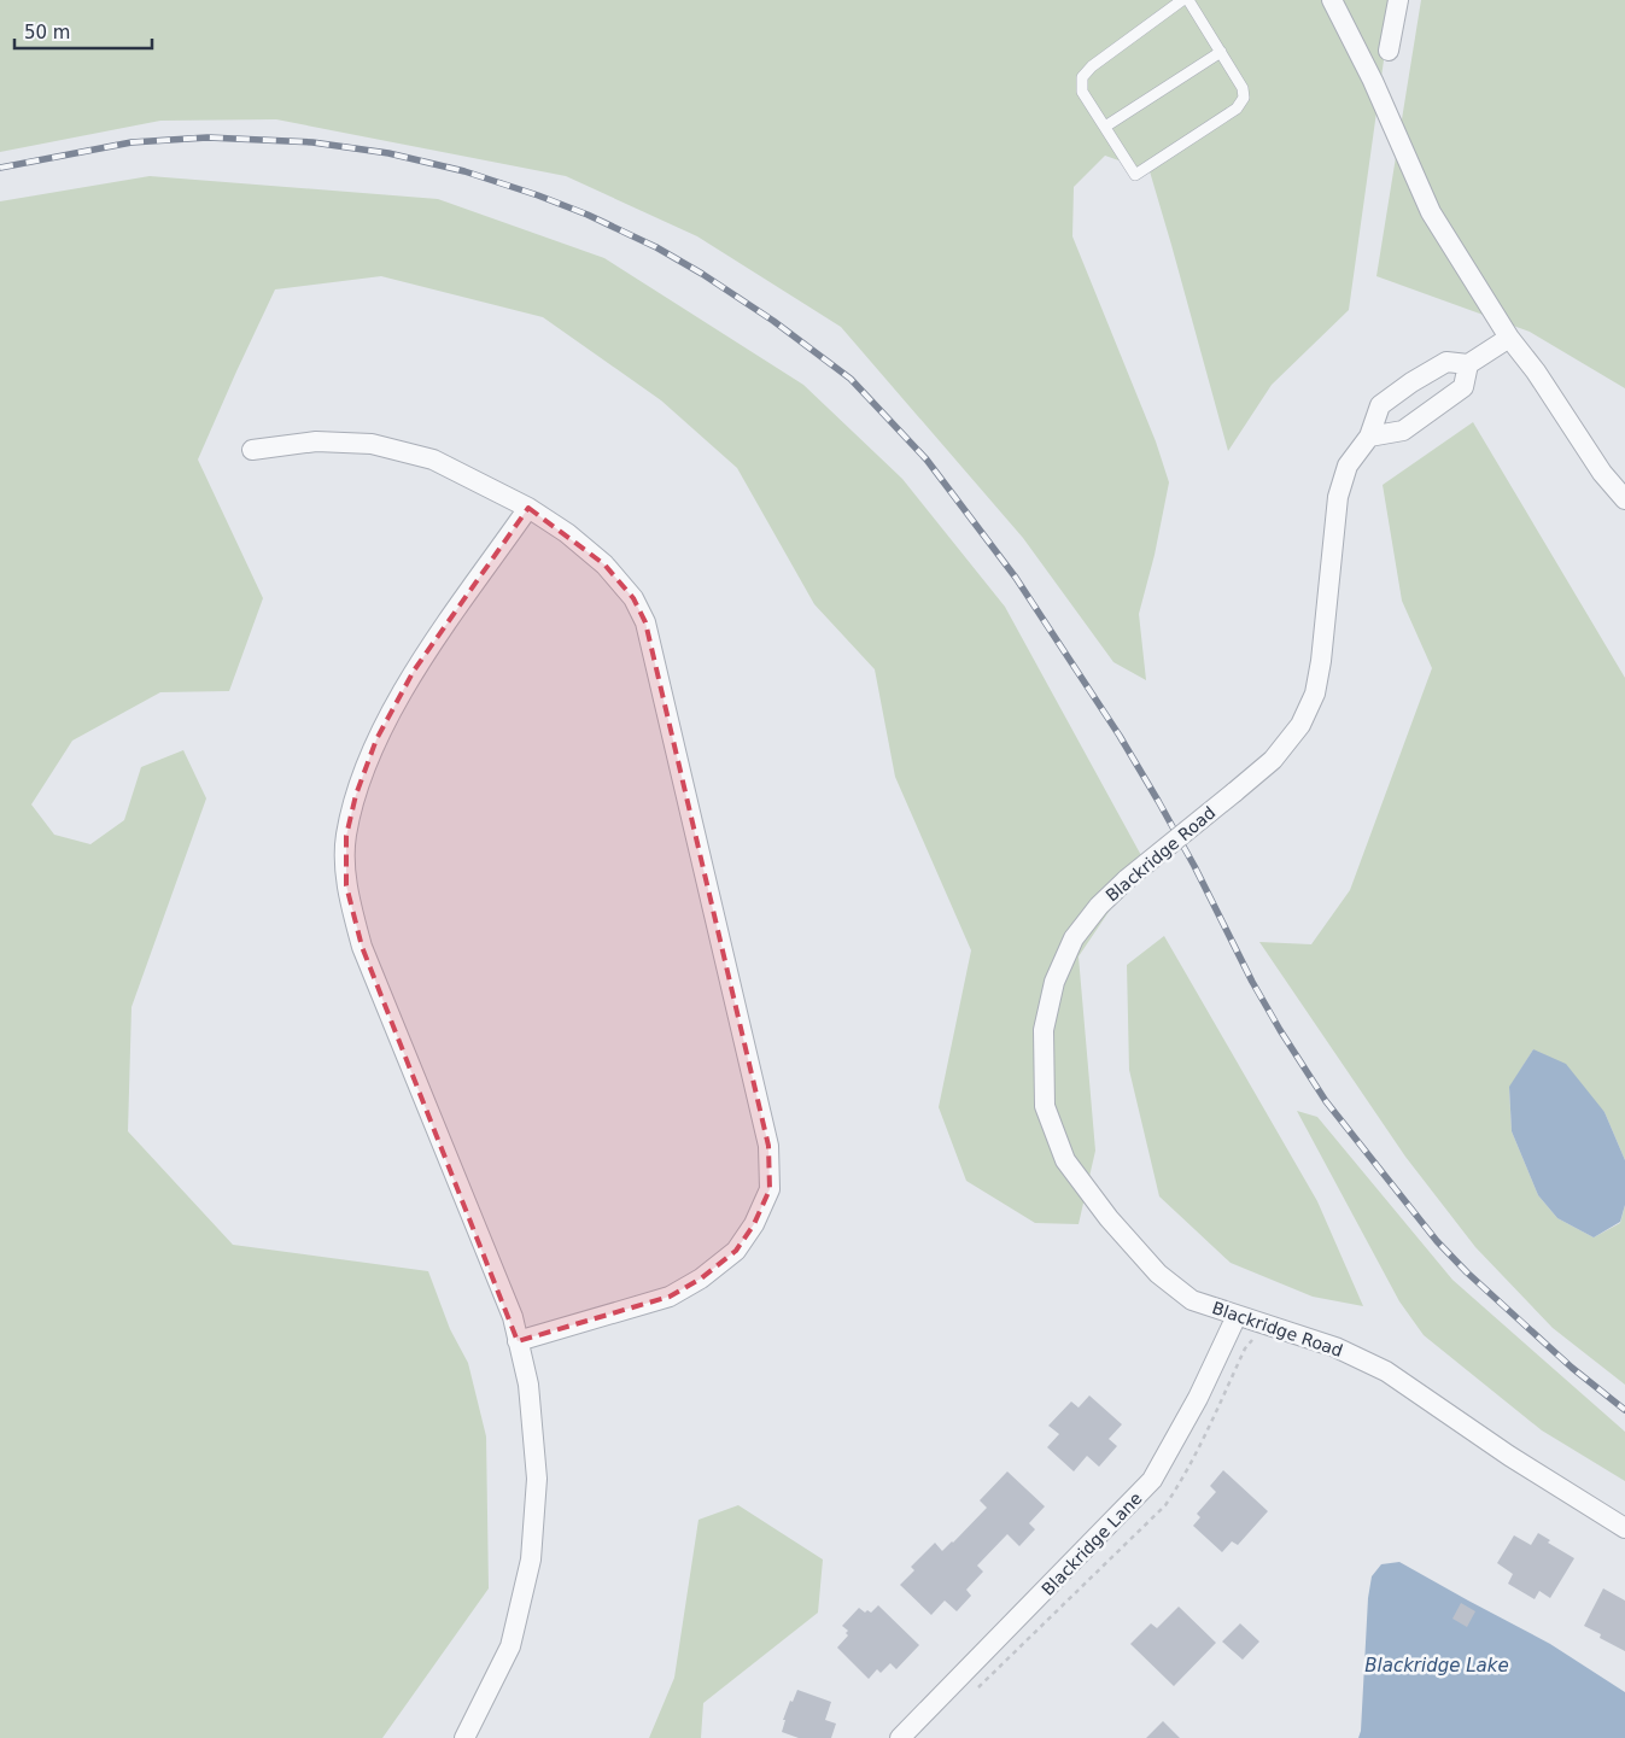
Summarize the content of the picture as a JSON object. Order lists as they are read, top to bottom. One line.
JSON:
{"streets":{"street":["Blackridge Road","Blackridge Lane"]},"crossings":[["Blackridge Road","Blackridge Lane"]],"water":["Blackridge Lake"],"scale_bar":"50 m"}
